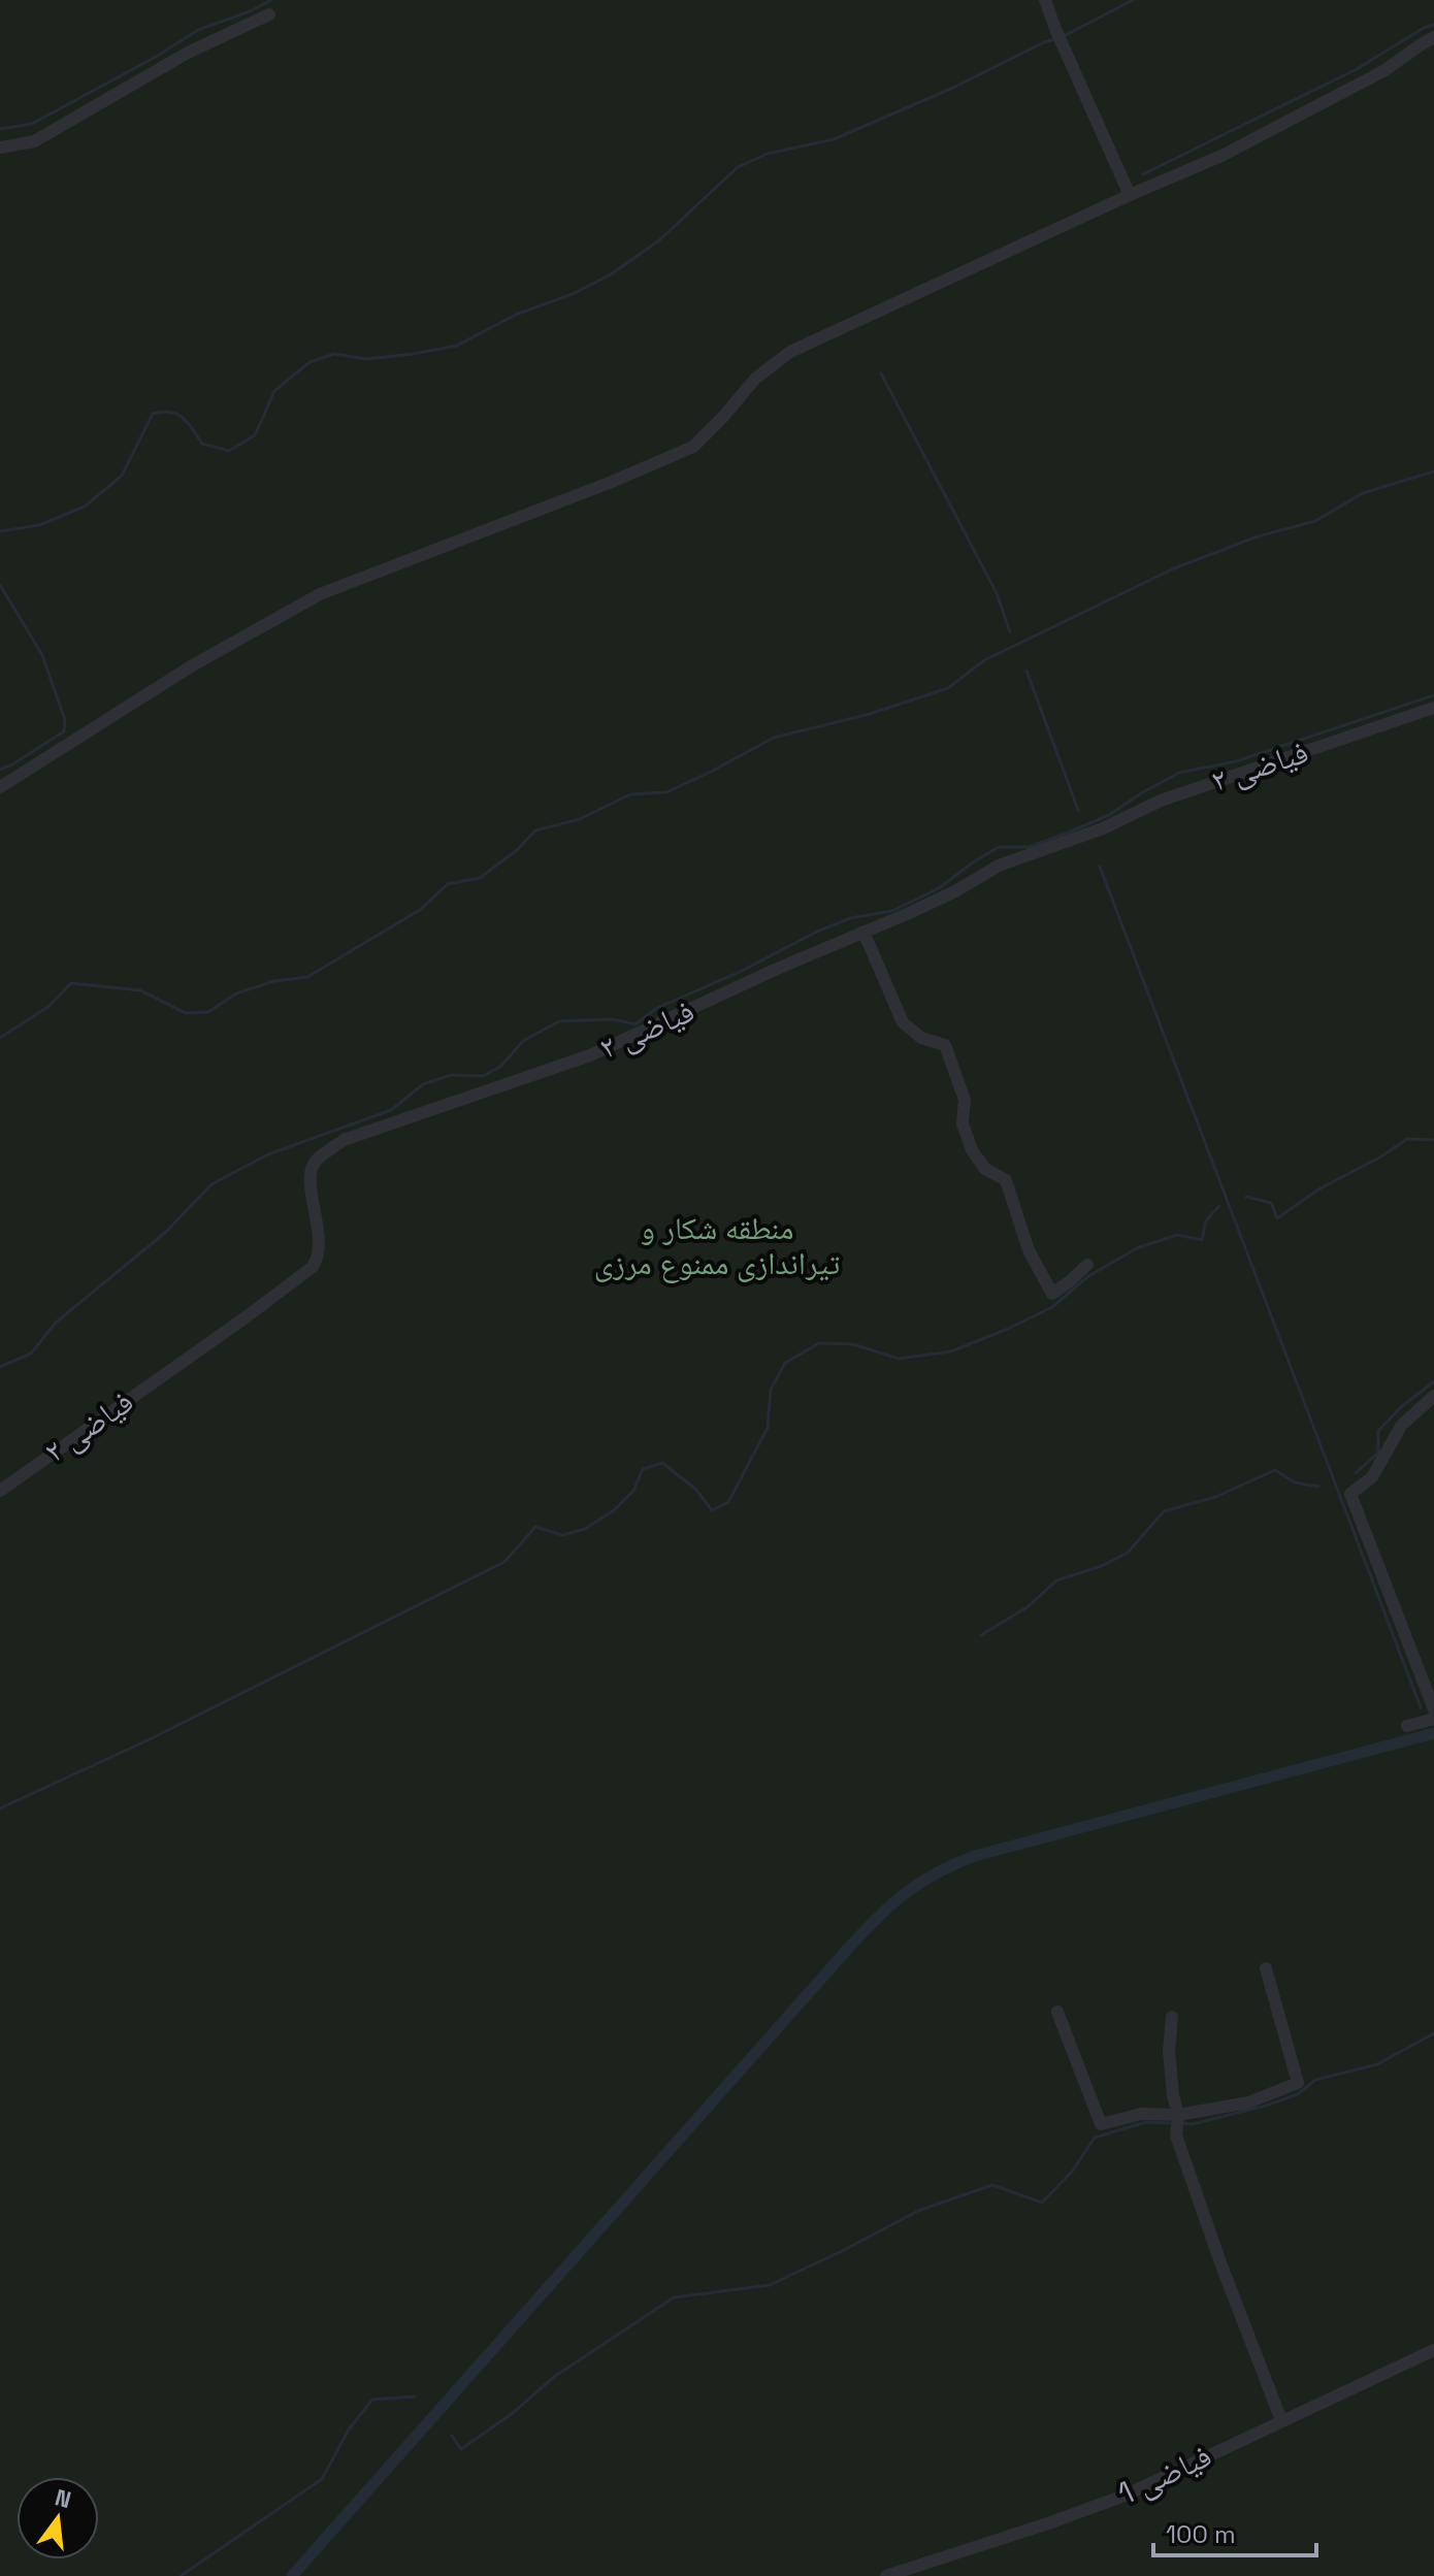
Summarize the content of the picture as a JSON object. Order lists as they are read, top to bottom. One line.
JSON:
{"streets":{"street":["فیاضی ۲","فیاضی 1"]},"parks":["منطقه شکار و تیراندازی ممنوع مرزی"],"scale_bar":"100 m","north":"top"}
